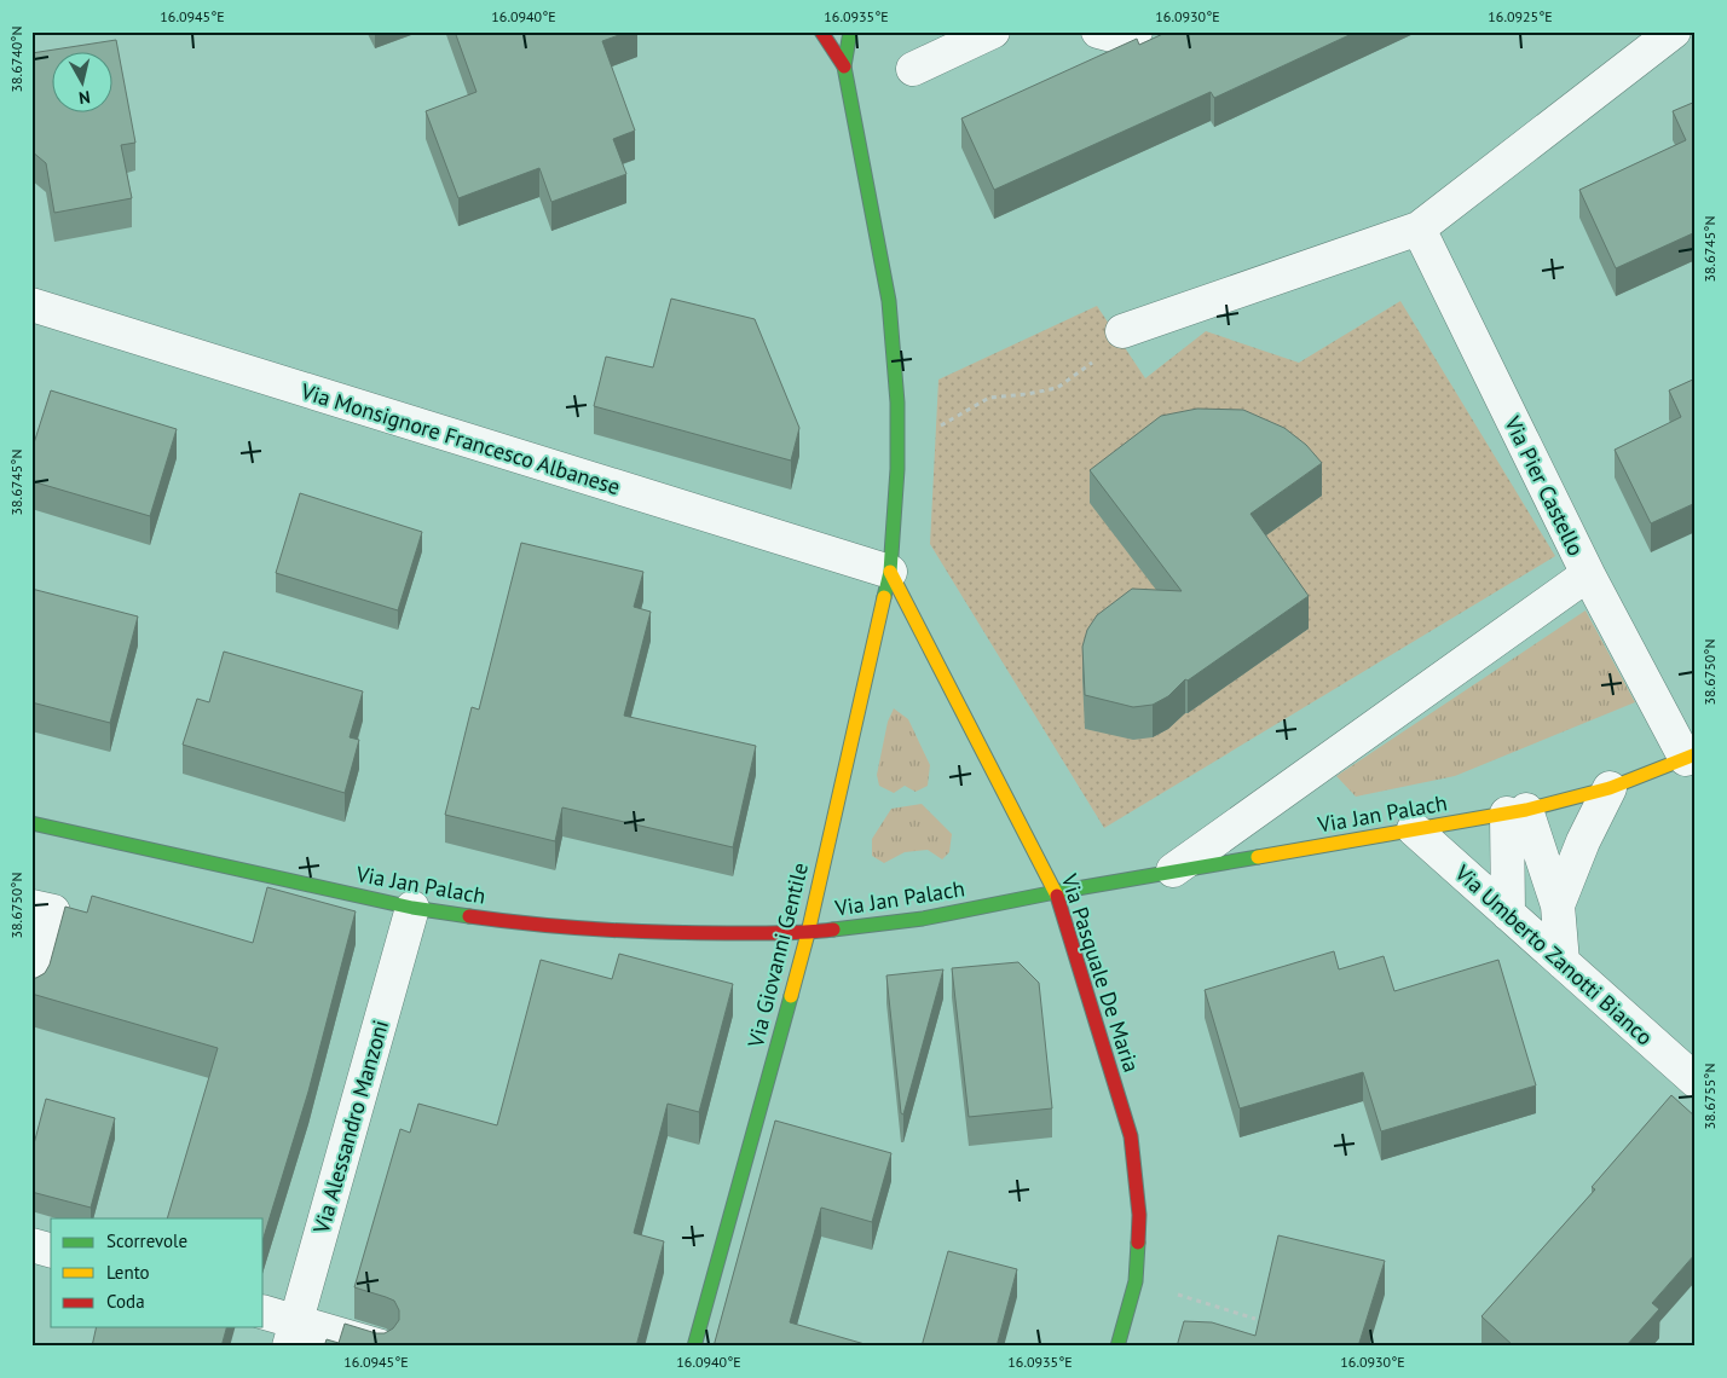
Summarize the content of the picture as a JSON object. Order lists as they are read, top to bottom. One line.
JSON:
{"streets":{"main road":["Via Jan Palach","Via Giovanni Gentile","Via Pasquale De Maria"],"street":["Via Monsignore Francesco Albanese","Via Pier Castello","Via Umberto Zanotti Bianco","Via Alessandro Manzoni"]},"crossings":[["Via Monsignore Francesco Albanese","Via Giovanni Gentile"],["Via Monsignore Francesco Albanese","Via Pasquale De Maria"],["Via Pier Castello","Via Jan Palach"],["Via Jan Palach","Via Giovanni Gentile"],["Via Jan Palach","Via Umberto Zanotti Bianco"],["Via Jan Palach","Via Pasquale De Maria"],["Via Jan Palach","Via Alessandro Manzoni"],["Via Giovanni Gentile","Via Pasquale De Maria"]],"legend":["Scorrevole","Lento","Coda"],"north":"bottom","coordinates":["16.0945°E","16.0940°E","16.0935°E","16.0930°E","16.0925°E","38.6740°N","38.6745°N","38.6750°N","38.6755°N"]}
